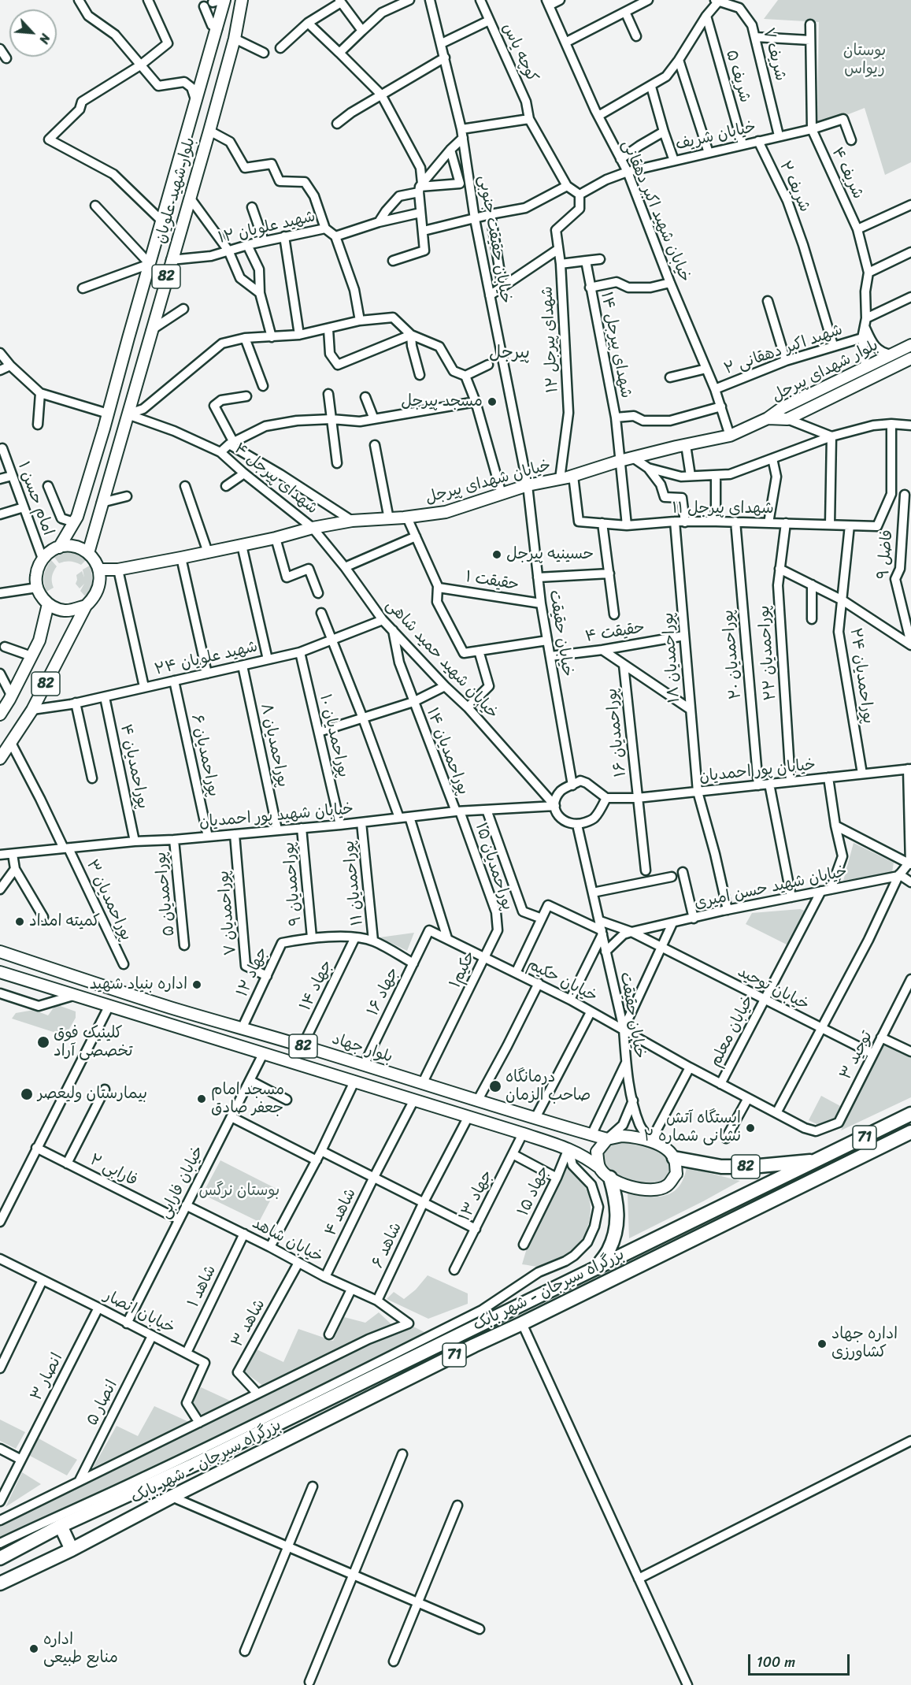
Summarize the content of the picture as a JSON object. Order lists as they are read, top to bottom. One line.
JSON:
{"streets":{"highway":["82","71","بزرگراه سیرجان - شهر بابک"],"main road":["بلوار شهید علویان","بلوار شهدای پیرجل","خیابان شهدای پیرجل","بلوار جهاد"],"street":["کوچه یاس","شریف ۷","شریف ۵","خیابان شریف","شریف ۴","شریف ۲","خیابان شهید اکبر دهقانی","شهید علویان ۱۲","خیابان حقیقت جنوبی","شهدای پیرجل ۱۲","شهدای پیرجل ۱۴","شهید اکبر دهقانی ۲","شهدای پیرجل ۴","امام حسن ۱","شهدای پیرجل ۱۱","فاضل ۹","حقیقت ۱","حقیقت ۴","خیابان حقیقت","پوراحمدیان ۲۲","پوراحمدیان ۲۰","پوراحمدیان ۱۸","شهید علویان ۲۴","خیابان شهید حمید شاهی","پوراحمدیان ۲۴","پوراحمدیان ۱۶","پوراحمدیان ۱۰","پوراحمدیان ۸","پوراحمدیان ۱۴","پوراحمدیان ۶","پوراحمدیان ۴","خیابان پور احمدیان","خیابان شهید پور احمدیان","پوراحمدیان ۱۵","پوراحمدیان ۱۱","پوراحمدیان ۹","خیابان شهید حسن امیری","پوراحمدیان ۵","پوراحمدیان ۳","پوراحمدیان ۷","حکیم۱","جهاد ۱۲","خیابان حکیم","جهاد ۱۴","خیابان توحید","جهاد ۱۶","خیابان معلم","توحید ۳","فارابی ۲","خیابان فارابی","جهاد ۱۵","جهاد ۱۳","شاهد ۴","خیابان شاهد","شاهد ۶","شاهد ۱","خیابان انصار","شاهد ۳","انصار ۳","انصار ۵"]},"crossings":[["شریف ۷","خیابان شریف"],["شریف ۵","خیابان شریف"],["خیابان شریف","شریف ۴"],["خیابان شریف","شریف ۲"],["خیابان شریف","خیابان شهید اکبر دهقانی"],["خیابان شریف","شهدای پیرجل ۱۲"],["شریف ۲","شهید اکبر دهقانی ۲"],["بلوار شهید علویان","شهید علویان ۱۲"],["بلوار شهید علویان","82"],["بلوار شهید علویان","شهدای پیرجل ۴"],["بلوار شهید علویان","خیابان شهدای پیرجل"],["بلوار شهید علویان","امام حسن ۱"],["خیابان شهید اکبر دهقانی","شهید اکبر دهقانی ۲"],["خیابان شهید اکبر دهقانی","خیابان شهدای پیرجل"],["خیابان حقیقت جنوبی","خیابان شهدای پیرجل"],["خیابان حقیقت جنوبی","خیابان حقیقت"],["82","خیابان شهدای پیرجل"],["82","امام حسن ۱"],["82","خیابان حقیقت"],["82","شهید علویان ۲۴"],["82","پوراحمدیان ۳"],["82","بلوار جهاد"],["82","خیابان فارابی"],["82","جهاد ۱۵"],["82","جهاد ۱۳"],["82","شاهد ۴"],["82","شاهد ۶"],["82","بزرگراه سیرجان - شهر بابک"],["شهدای پیرجل ۱۲","خیابان شهدای پیرجل"],["شهدای پیرجل ۱۴","خیابان شهدای پیرجل"],["شهدای پیرجل ۱۴","شهدای پیرجل ۱۱"],["بلوار شهدای پیرجل","خیابان شهدای پیرجل"],["شهدای پیرجل ۴","خیابان شهدای پیرجل"],["شهدای پیرجل ۴","خیابان شهید حمید شاهی"],["خیابان شهدای پیرجل","امام حسن ۱"],["خیابان شهدای پیرجل","شهدای پیرجل ۱۱"],["خیابان شهدای پیرجل","خیابان حقیقت"],["خیابان شهدای پیرجل","خیابان شهید حمید شاهی"],["شهدای پیرجل ۱۱","پوراحمدیان ۲۲"],["شهدای پیرجل ۱۱","پوراحمدیان ۲۰"],["شهدای پیرجل ۱۱","پوراحمدیان ۱۸"],["شهدای پیرجل ۱۱","پوراحمدیان ۲۴"],["حقیقت ۱","خیابان حقیقت"],["حقیقت ۴","خیابان حقیقت"],["حقیقت ۴","پوراحمدیان ۱۸"],["خیابان حقیقت","خیابان شهید حمید شاهی"],["خیابان حقیقت","خیابان پور احمدیان"],["خیابان حقیقت","خیابان شهید پور احمدیان"],["خیابان حقیقت","خیابان حکیم"],["خیابان حقیقت","خیابان توحید"],["خیابان حقیقت","بلوار جهاد"],["پوراحمدیان ۲۲","خیابان پور احمدیان"],["پوراحمدیان ۲۰","خیابان پور احمدیان"],["پوراحمدیان ۱۸","خیابان پور احمدیان"],["پوراحمدیان ۱۸","خیابان شهید حسن امیری"],["شهید علویان ۲۴","خیابان شهید حمید شاهی"],["شهید علویان ۲۴","پوراحمدیان ۱۰"],["شهید علویان ۲۴","پوراحمدیان ۸"],["شهید علویان ۲۴","پوراحمدیان ۶"],["شهید علویان ۲۴","پوراحمدیان ۴"],["خیابان شهید حمید شاهی","پوراحمدیان ۱۴"],["خیابان شهید حمید شاهی","خیابان پور احمدیان"],["خیابان شهید حمید شاهی","خیابان شهید پور احمدیان"],["پوراحمدیان ۲۴","خیابان پور احمدیان"],["پوراحمدیان ۱۶","خیابان پور احمدیان"],["پوراحمدیان ۱۰","خیابان شهید پور احمدیان"],["پوراحمدیان ۸","خیابان شهید پور احمدیان"],["پوراحمدیان ۱۴","خیابان شهید پور احمدیان"],["پوراحمدیان ۱۴","پوراحمدیان ۱۵"],["پوراحمدیان ۶","خیابان شهید پور احمدیان"],["پوراحمدیان ۴","خیابان شهید پور احمدیان"],["خیابان پور احمدیان","خیابان شهید پور احمدیان"],["خیابان شهید پور احمدیان","پوراحمدیان ۱۵"],["خیابان شهید پور احمدیان","پوراحمدیان ۱۱"],["خیابان شهید پور احمدیان","پوراحمدیان ۹"],["خیابان شهید پور احمدیان","پوراحمدیان ۵"],["خیابان شهید پور احمدیان","پوراحمدیان ۳"],["خیابان شهید پور احمدیان","پوراحمدیان ۷"],["پوراحمدیان ۱۵","حکیم۱"],["پوراحمدیان ۱۱","جهاد ۱۲"],["پوراحمدیان ۹","جهاد ۱۲"],["خیابان شهید حسن امیری","خیابان توحید"],["خیابان شهید حسن امیری","خیابان معلم"],["پوراحمدیان ۷","جهاد ۱۲"],["حکیم۱","خیابان حکیم"],["حکیم۱","بلوار جهاد"],["جهاد ۱۲","جهاد ۱۴"],["جهاد ۱۲","جهاد ۱۶"],["جهاد ۱۲","بلوار جهاد"],["خیابان حکیم","جهاد ۱۶"],["خیابان حکیم","خیابان معلم"],["خیابان حکیم","توحید ۳"],["جهاد ۱۴","بلوار جهاد"],["خیابان توحید","خیابان معلم"],["خیابان توحید","توحید ۳"],["جهاد ۱۶","بلوار جهاد"],["فارابی ۲","خیابان فارابی"],["خیابان فارابی","خیابان شاهد"],["خیابان فارابی","خیابان انصار"],["شاهد ۴","خیابان شاهد"],["خیابان شاهد","شاهد ۶"],["خیابان شاهد","شاهد ۱"],["خیابان شاهد","شاهد ۳"],["شاهد ۱","خیابان انصار"],["خیابان انصار","انصار ۳"],["خیابان انصار","انصار ۵"]],"districts":["پیرجل"],"parks":["بوستان ریواس","بوستان نرگس"],"places":["مسجد پیرجل","حسینیه پیرجل","کمیته امداد","اداره بنیاد شهید","کلینیک فوق تخصصی آراد","درمانگاه صاحب الزمان","بیمارستان ولیعصر","مسجد امام جعفر صادق","ایستگاه آتش نشانی شماره ۲","اداره جهاد کشاورزی","اداره منابع طبیعی"],"scale_bar":"100 m","north":"bottom right"}
